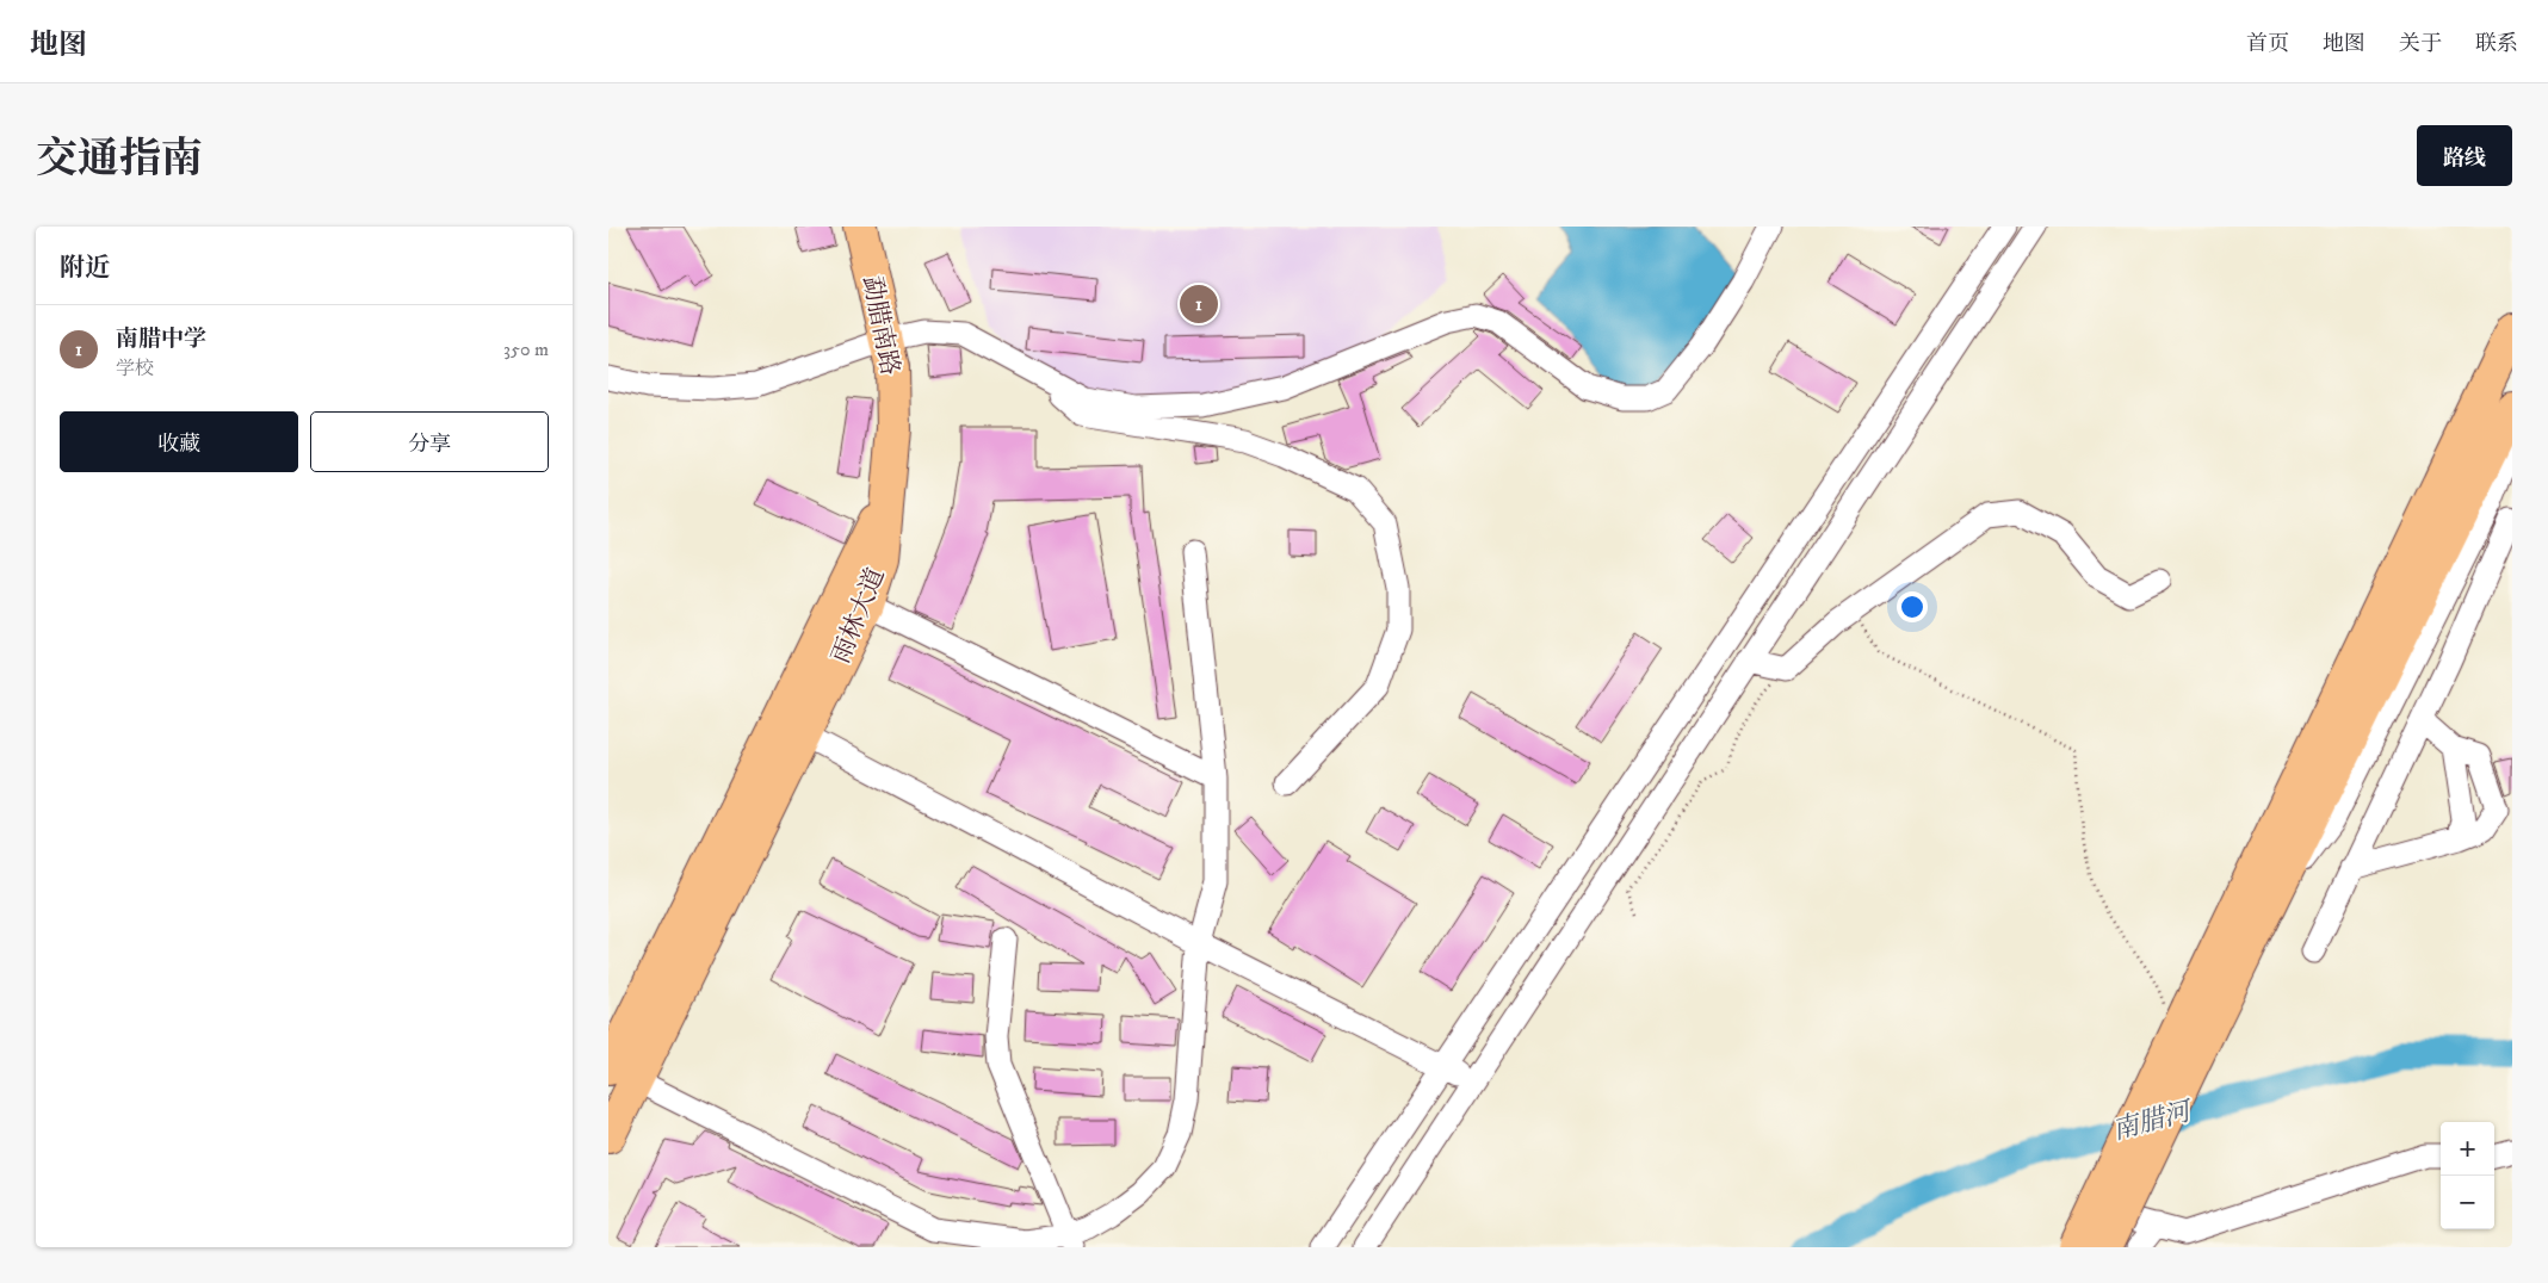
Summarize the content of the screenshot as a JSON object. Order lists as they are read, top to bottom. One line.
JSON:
{"streets":{"highway":["勐腊南路","雨林大道"]},"crossings":[["勐腊南路","雨林大道"]],"water":["南腊河"],"page":{"header":"地图","nav":["首页","地图","关于","联系"],"title":"交通指南","buttons":["路线",["收藏","分享"]],"heading":"附近","pins":"1","list":[{"mark":"1","name":"南腊中学","note":"学校","value":"350 m"}],"map_buttons":["+","−"]}}
